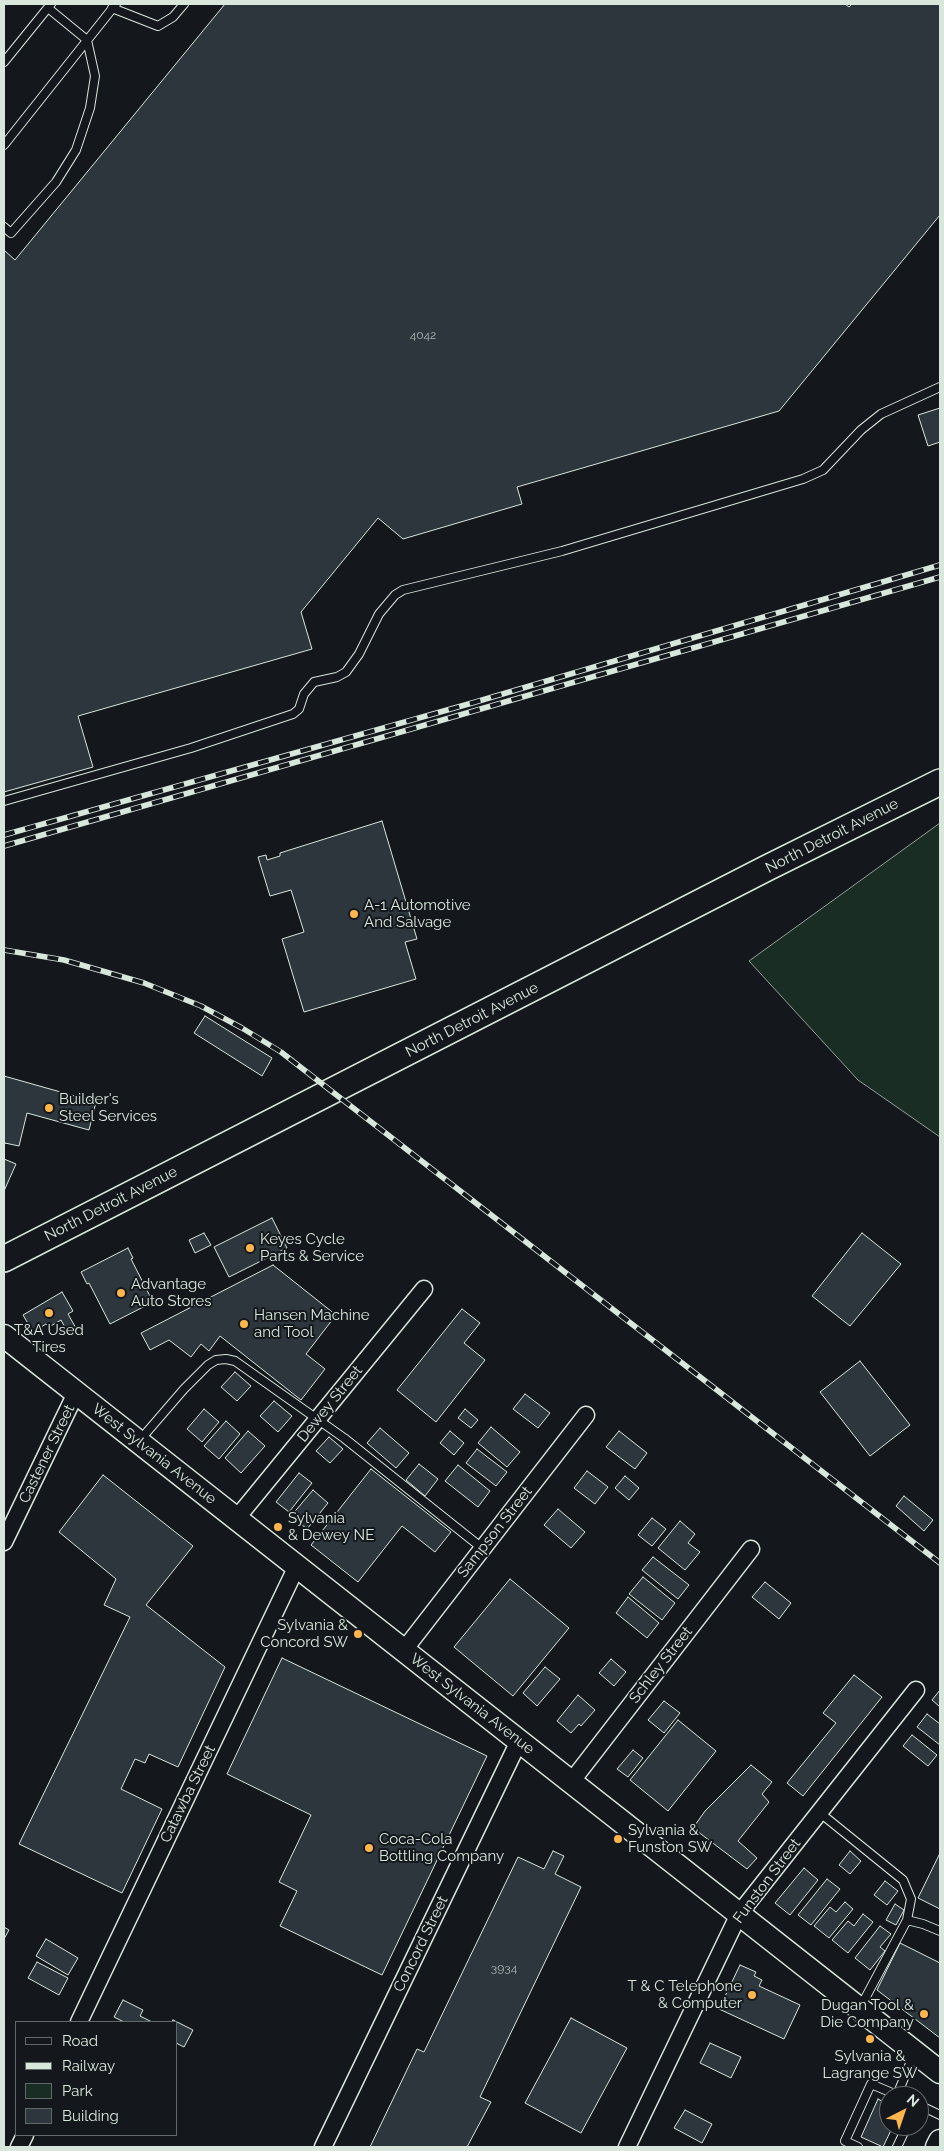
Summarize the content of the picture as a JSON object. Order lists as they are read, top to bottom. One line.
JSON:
{"streets":{"main road":["North Detroit Avenue","West Sylvania Avenue"],"street":["Dewey Street","Castener Street","Sampson Street","Schley Street","Catawba Street","Funston Street","Concord Street"]},"crossings":[["Dewey Street","West Sylvania Avenue"],["Castener Street","West Sylvania Avenue"],["West Sylvania Avenue","Sampson Street"],["West Sylvania Avenue","Schley Street"],["West Sylvania Avenue","Catawba Street"],["West Sylvania Avenue","Funston Street"],["West Sylvania Avenue","Concord Street"]],"places":["A-1 Automotive And Salvage","Builder's Steel Services","Keyes Cycle Parts & Service","Advantage Auto Stores","T&A Used Tires","Hansen Machine and Tool","Sylvania & Dewey NE","Sylvania & Concord SW","Sylvania & Funston SW","Coca-Cola Bottling Company","T & C Telephone & Computer","Dugan Tool & Die Company","Sylvania & Lagrange SW"],"house_numbers":["4042","3934"],"legend":["Road","Railway","Park","Building"],"north":"top right"}
